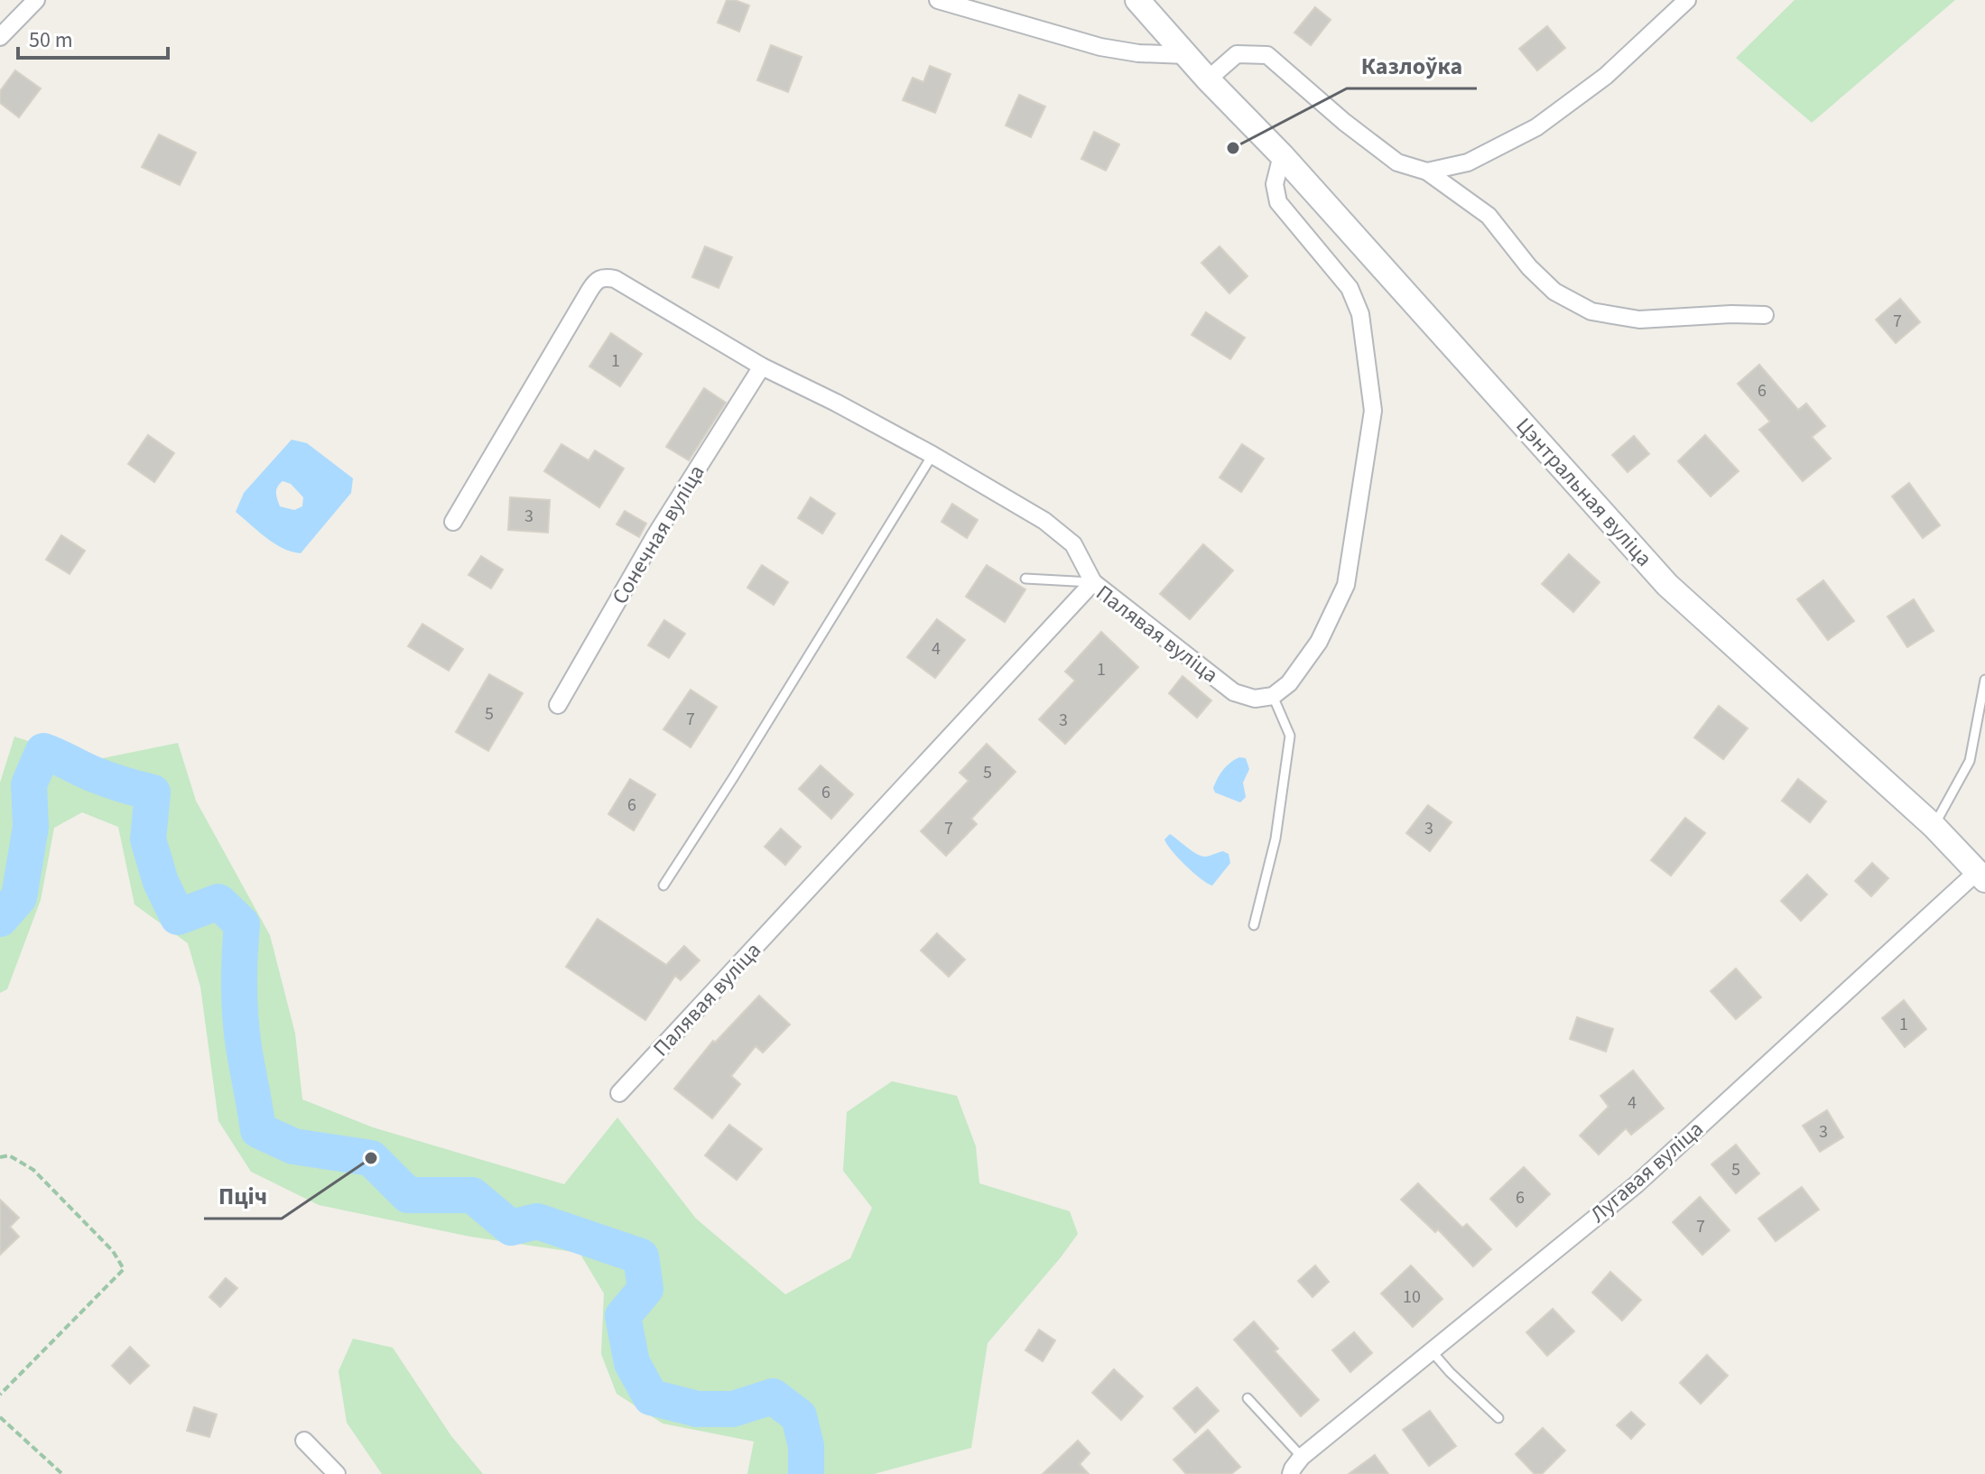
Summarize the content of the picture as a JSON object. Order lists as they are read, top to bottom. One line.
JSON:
{"streets":{"main road":["Цэнтральная вуліца"],"street":["Сонечная вуліца","Палявая вуліца","Лугавая вуліца"]},"crossings":[["Цэнтральная вуліца","Лугавая вуліца"]],"places":["Казлоўка","Пціч"],"house_numbers":["7","1","6","3","4","1","5","7","3","5","6","6","7","3","1","4","3","5","6","7","10"],"scale_bar":"50 m"}
